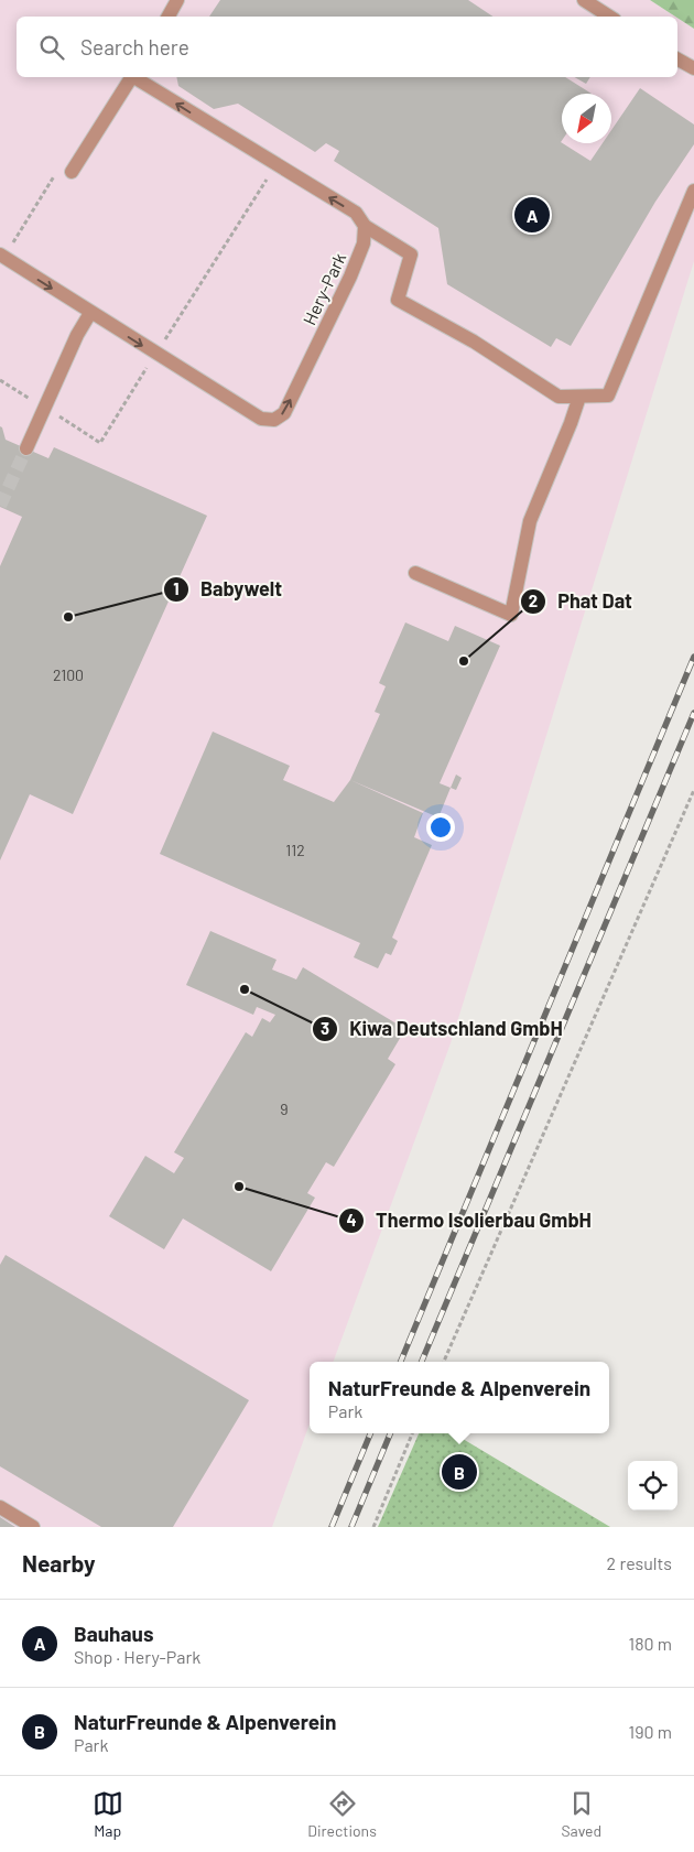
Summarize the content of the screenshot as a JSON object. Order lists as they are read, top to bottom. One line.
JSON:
{"streets":{"street":["Hery-Park"]},"places":["Babywelt","Phat Dat","Kiwa Deutschland GmbH","Thermo Isolierbau GmbH"],"house_numbers":["2100","112","9"],"north":"bottom left","page":{"search":"Search here","pins":["A","B"],"popup":["NaturFreunde & Alpenverein","Park"],"heading":["Nearby","2 results"],"list":[{"mark":"A","name":"Bauhaus","note":"Shop · Hery-Park","value":"180 m"},{"mark":"B","name":"NaturFreunde & Alpenverein","note":"Park","value":"190 m"}],"nav":["Map","Directions","Saved"]}}
